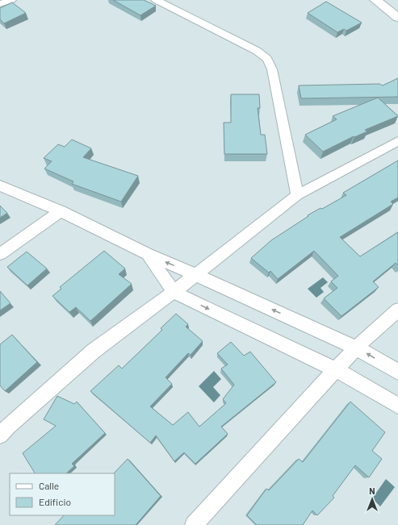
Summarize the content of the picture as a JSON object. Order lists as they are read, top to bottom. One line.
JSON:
{"legend":["Calle","Edificio"],"north":"top"}
